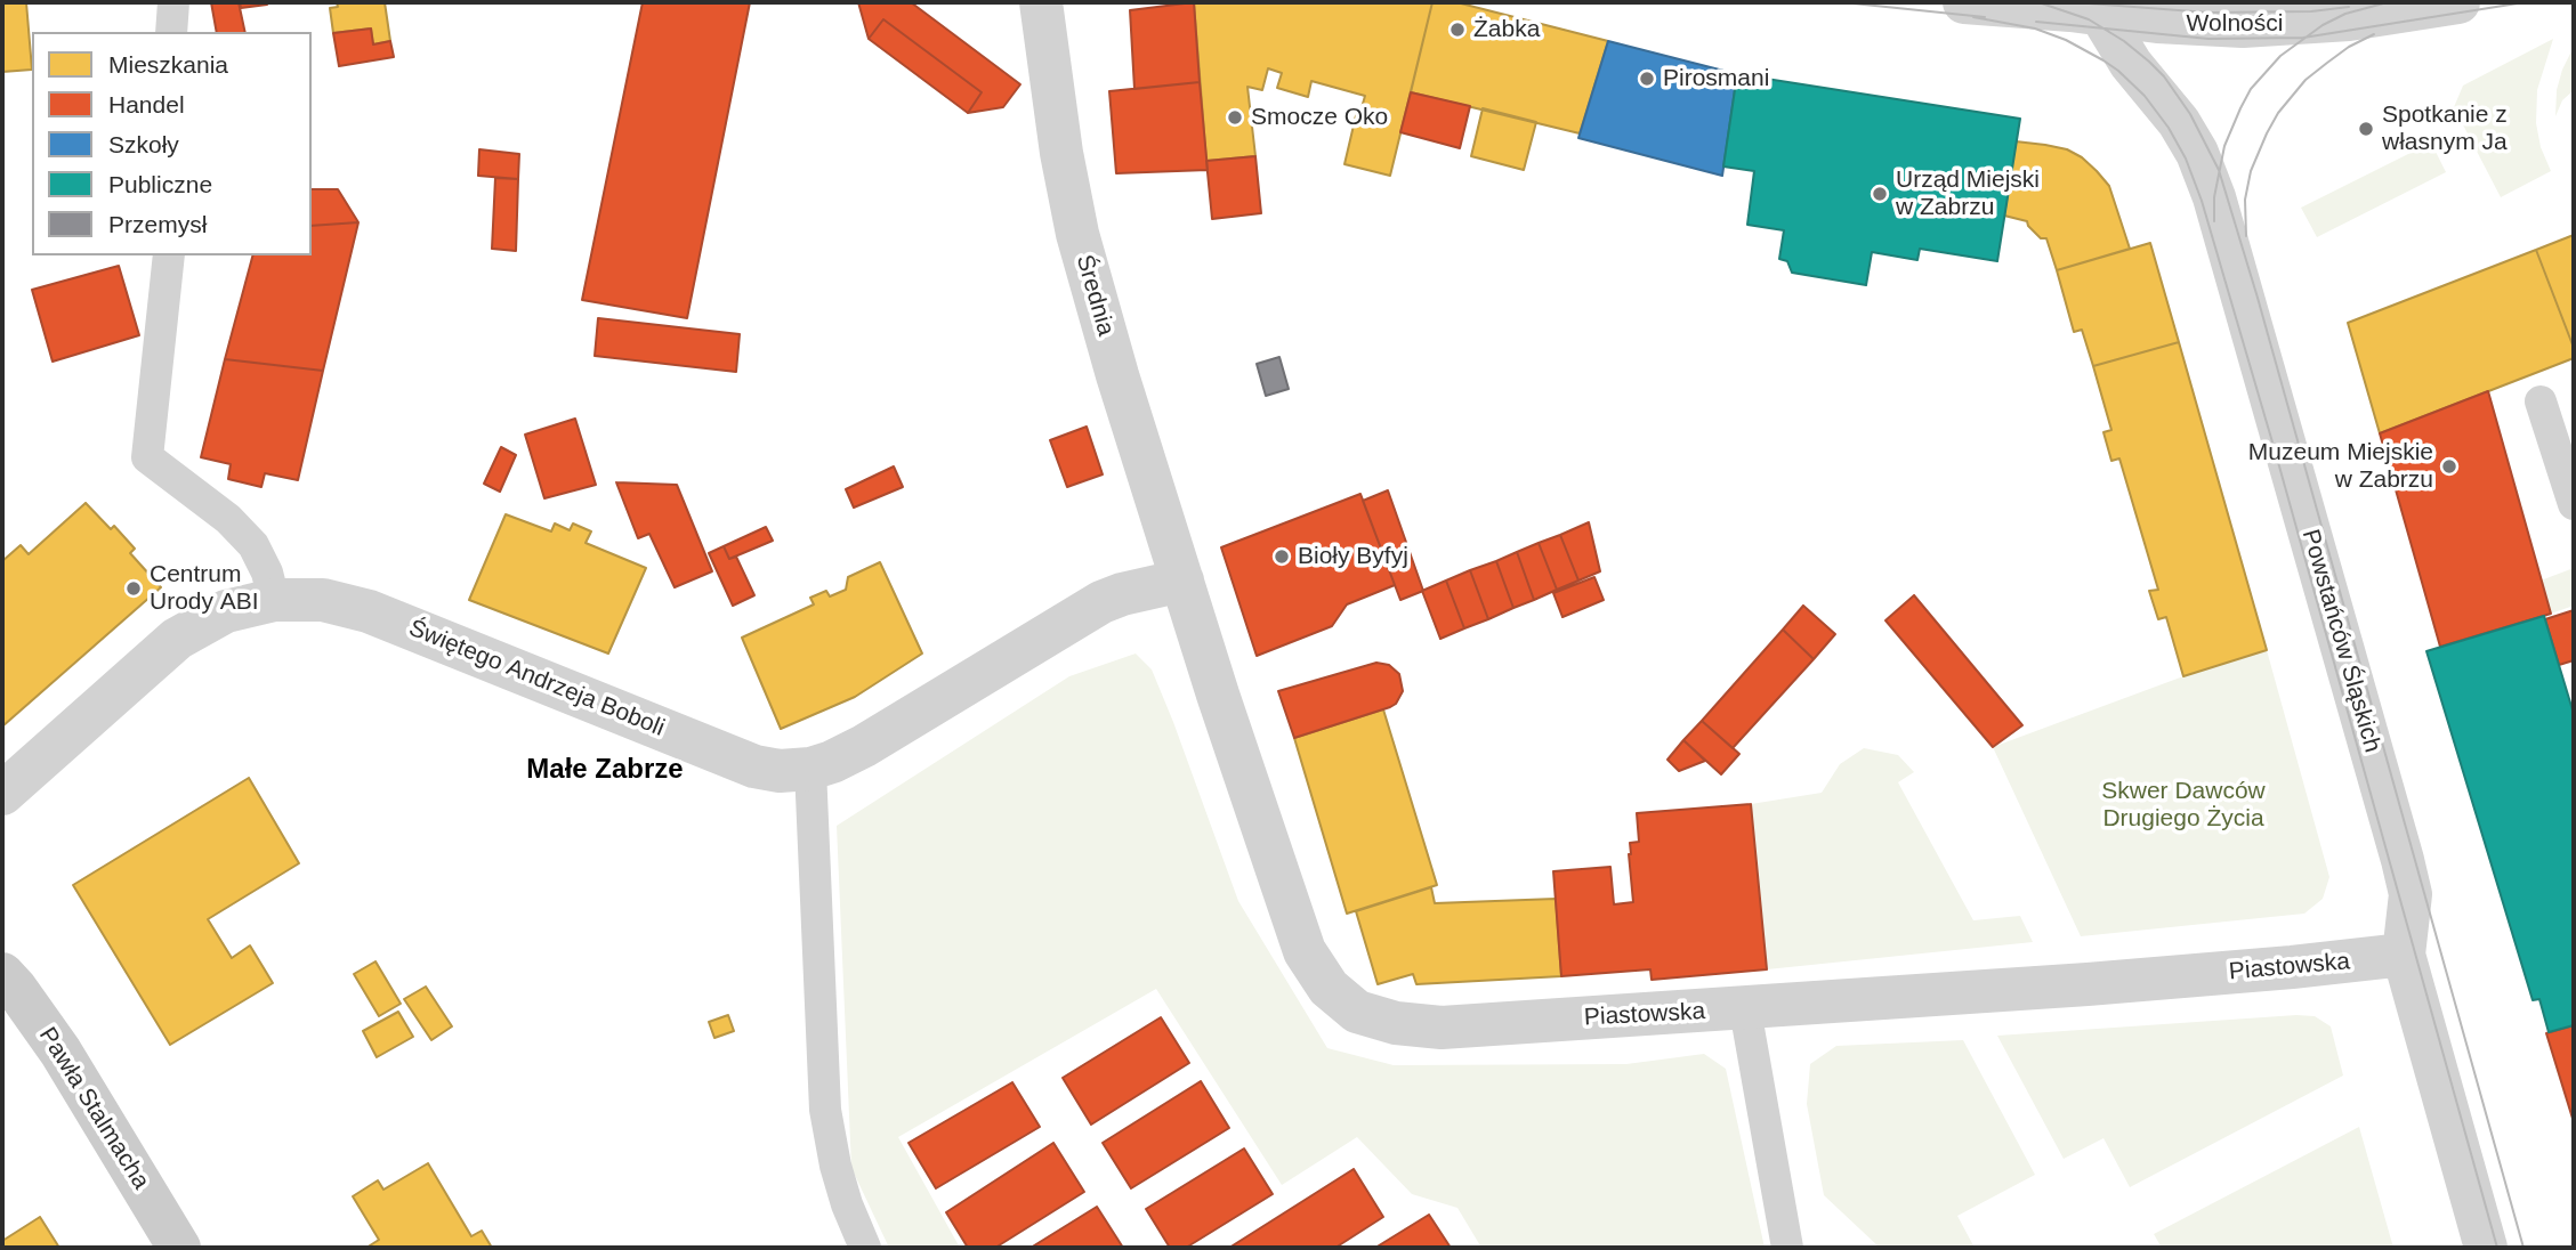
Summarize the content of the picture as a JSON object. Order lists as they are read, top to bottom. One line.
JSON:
{"streets":{"street":["Wolności","Średnia","Powstańców Śląskich","Świętego Andrzeja Boboli","Piastowska","Pawła Stalmacha"]},"crossings":[["Wolności","Powstańców Śląskich"],["Średnia","Świętego Andrzeja Boboli"],["Średnia","Piastowska"],["Powstańców Śląskich","Piastowska"],["Świętego Andrzeja Boboli","Piastowska"]],"districts":["Małe Zabrze"],"parks":["Skwer Dawców Drugiego Życia"],"places":["Żabka","Pirosmani","Smocze Oko","Spotkanie z własnym Ja","Urząd Miejski w Zabrzu","Muzeum Miejskie w Zabrzu","Bioły Byfyj","Centrum Urody ABI"],"legend":["Mieszkania","Handel","Szkoły","Publiczne","Przemysł"]}
